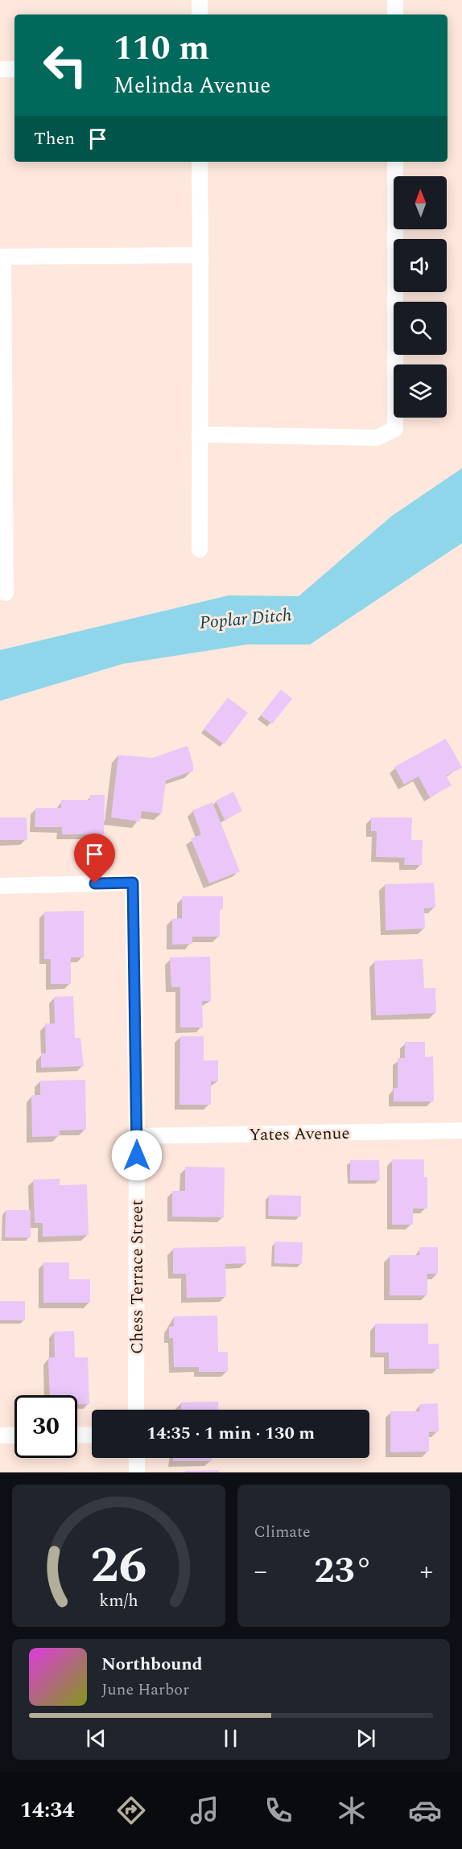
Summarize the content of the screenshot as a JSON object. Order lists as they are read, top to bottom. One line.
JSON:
{"streets":{"street":["Yates Avenue","Chess Terrace Street"]},"crossings":[["Yates Avenue","Chess Terrace Street"]],"water":["Poplar Ditch"],"north":"top","page":{"turn":["110 m","Melinda Avenue"],"then":"Then","limit":"30","trip":"14:35 · 1 min · 130 m","tile":"Climate","heat":["−","23°","+"],"song":["Northbound","June Harbor"],"tabs":"14:34","gauge":["26","km/h"]}}
